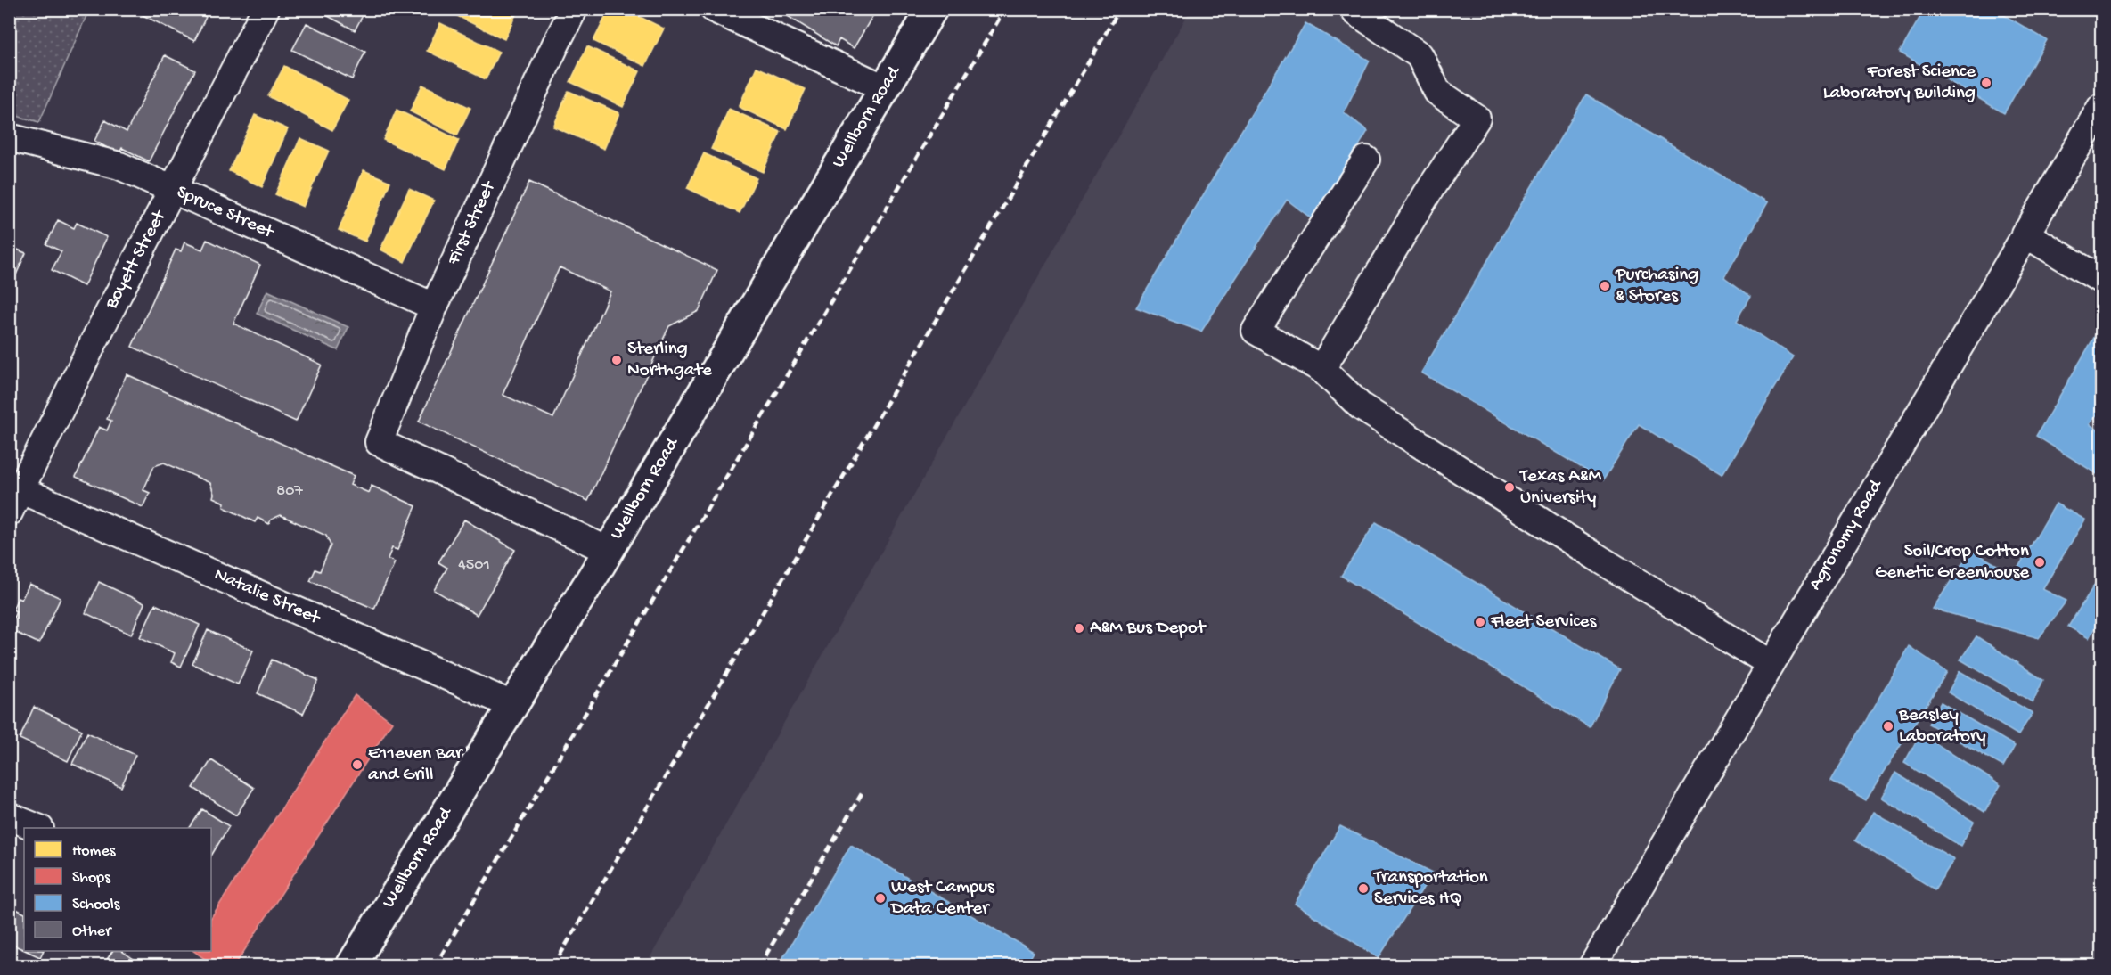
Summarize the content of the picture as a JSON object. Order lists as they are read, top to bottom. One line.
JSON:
{"streets":{"main road":["Wellborn Road"],"street":["Spruce Street","First Street","Boyett Street","Agronomy Road","Natalie Street"]},"crossings":[["Wellborn Road","First Street"],["Wellborn Road","Natalie Street"],["Spruce Street","First Street"],["Spruce Street","Boyett Street"],["Boyett Street","Natalie Street"]],"places":["Forest Science Laboratory Building","Purchasing & Stores","Sterling Northgate","Texas A&M University","Soil/Crop Cotton Genetic Greenhouse","Fleet Services","A&M Bus Depot","Beasley Laboratory","E11even Bar and Grill","Transportation Services HQ","West Campus Data Center"],"house_numbers":["807","4501"],"legend":["Homes","Shops","Schools","Other"]}
